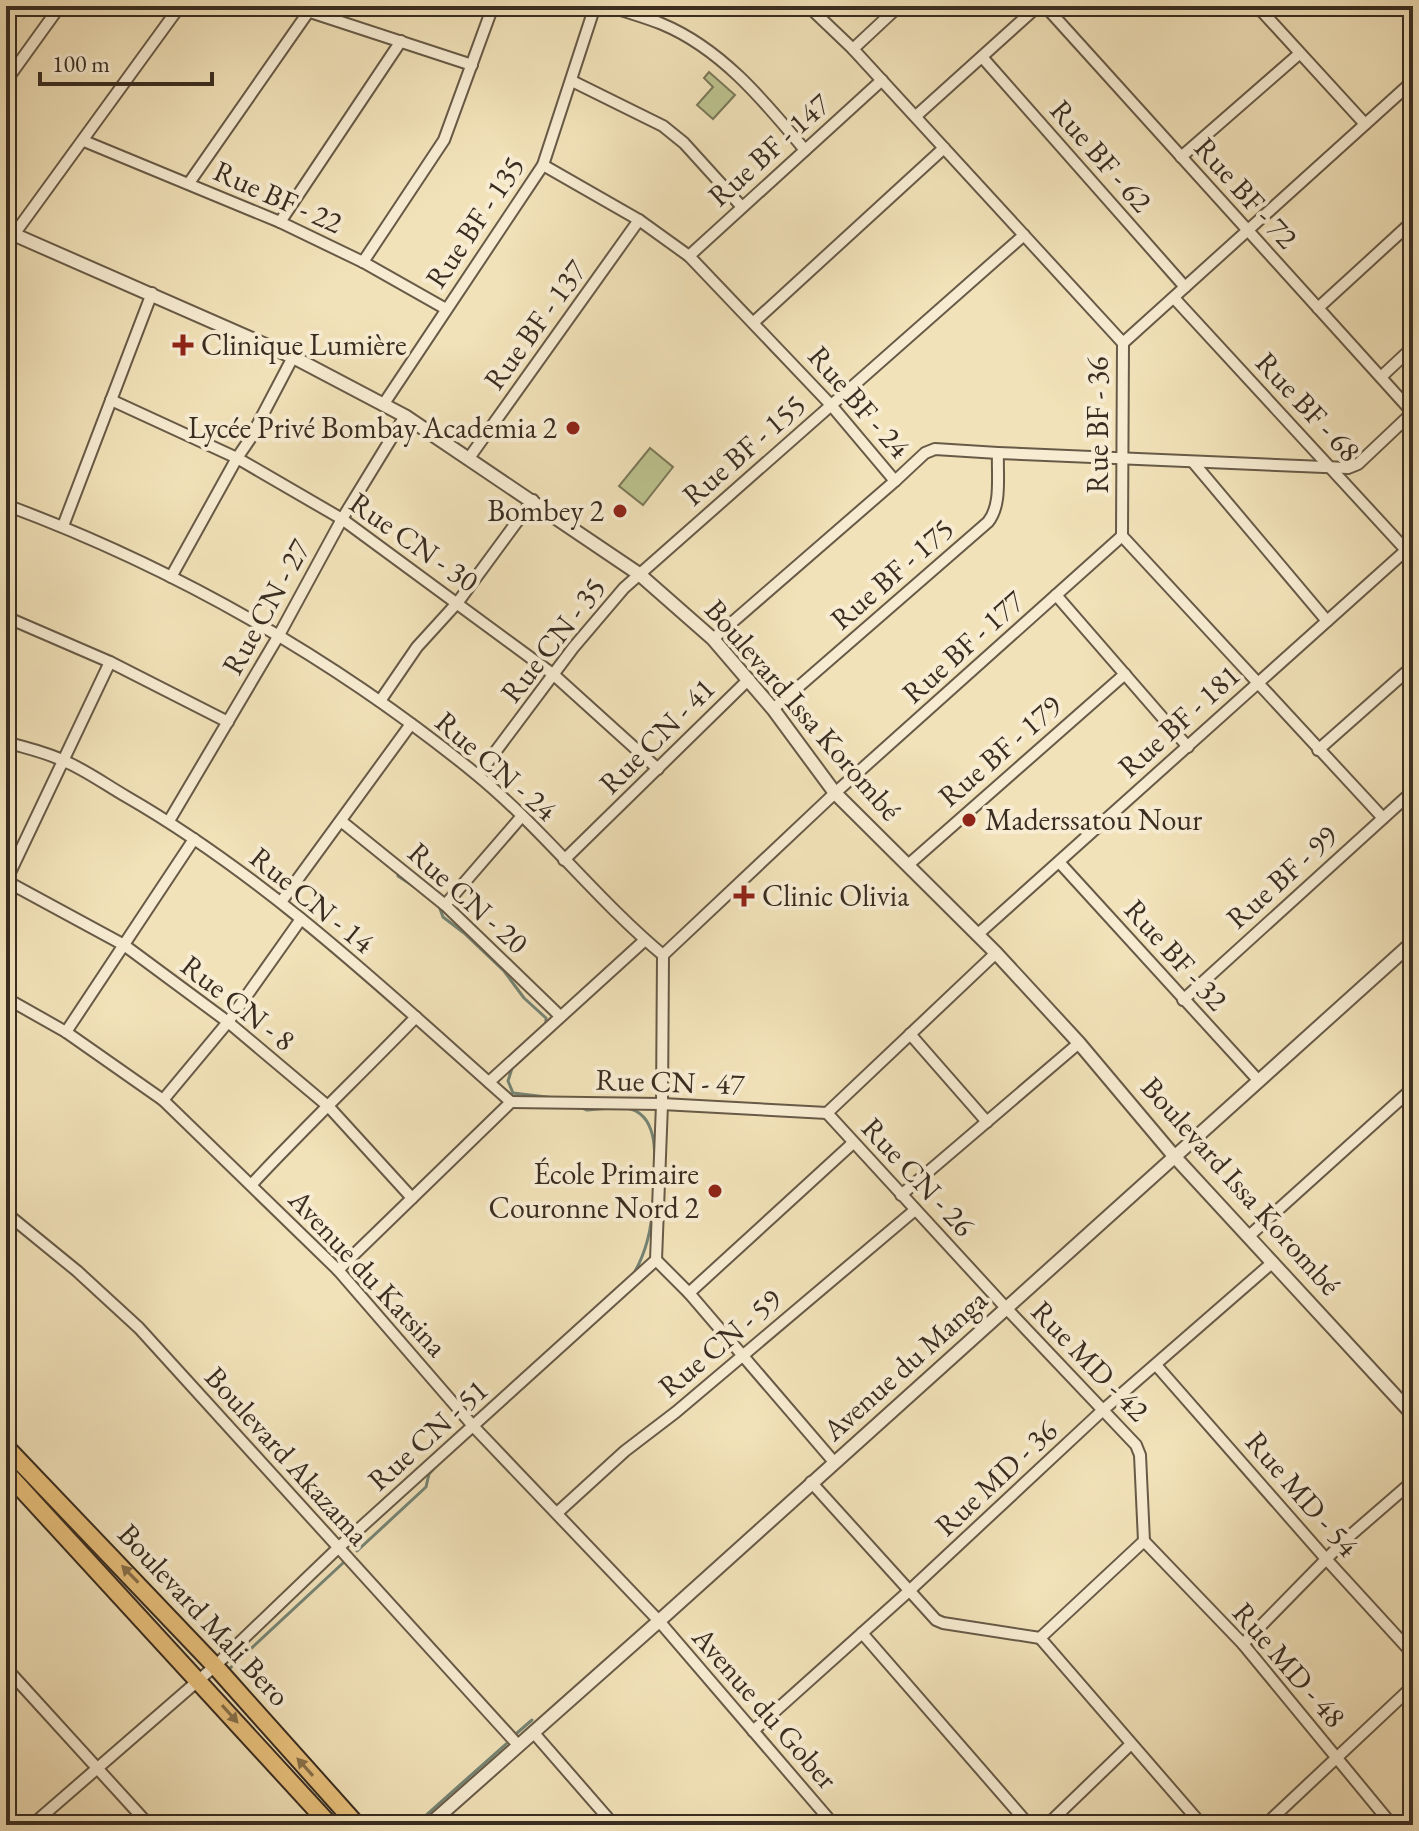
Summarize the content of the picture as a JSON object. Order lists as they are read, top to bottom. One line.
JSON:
{"streets":{"main road":["Boulevard Mali Bero"],"street":["Rue BF - 147","Rue BF - 62","Rue BF - 72","Rue BF - 22","Rue BF - 135","Rue BF - 137","Rue BF - 24","Rue BF - 68","Rue BF - 36","Rue BF - 155","Rue CN - 30","Rue BF - 175","Rue CN - 27","Rue CN - 35","Rue BF - 177","Boulevard Issa Korombé","Rue BF - 181","Rue CN - 41","Rue BF - 179","Rue CN - 24","Rue BF - 99","Rue CN - 20","Rue CN - 14","Rue BF - 32","Rue CN - 8","Rue CN - 47","Rue CN - 26","Avenue du Katsina","Rue CN - 59","Rue MD - 42","Avenue du Manga","Rue CN - 51","Boulevard Akazama","Rue MD - 36","Rue MD - 54","Rue MD - 48","Avenue du Gober"]},"crossings":[["Rue BF - 147","Rue BF - 24"],["Rue BF - 147","Rue BF - 36"],["Rue BF - 72","Rue BF - 24"],["Rue BF - 22","Rue BF - 135"],["Rue BF - 135","Rue BF - 24"],["Rue BF - 135","Boulevard Issa Korombé"],["Rue BF - 137","Rue BF - 24"],["Rue BF - 137","Boulevard Issa Korombé"],["Rue BF - 24","Rue BF - 68"],["Rue BF - 24","Rue BF - 36"],["Rue BF - 24","Rue BF - 155"],["Rue BF - 24","Rue BF - 175"],["Rue BF - 68","Rue BF - 181"],["Rue BF - 36","Rue BF - 155"],["Rue BF - 36","Rue BF - 177"],["Rue BF - 36","Rue BF - 181"],["Rue BF - 36","Rue BF - 99"],["Rue BF - 155","Rue CN - 35"],["Rue BF - 155","Boulevard Issa Korombé"],["Rue CN - 30","Rue CN - 27"],["Rue CN - 30","Rue CN - 35"],["Rue CN - 30","Rue CN - 41"],["Rue BF - 175","Boulevard Issa Korombé"],["Rue CN - 27","Boulevard Issa Korombé"],["Rue CN - 27","Rue CN - 24"],["Rue CN - 27","Rue CN - 14"],["Rue CN - 35","Boulevard Issa Korombé"],["Rue CN - 35","Rue CN - 24"],["Rue BF - 177","Boulevard Issa Korombé"],["Rue BF - 177","Rue CN - 24"],["Boulevard Issa Korombé","Rue BF - 181"],["Boulevard Issa Korombé","Rue CN - 41"],["Boulevard Issa Korombé","Rue BF - 179"],["Boulevard Issa Korombé","Avenue du Manga"],["Boulevard Issa Korombé","Rue MD - 36"],["Rue BF - 181","Rue BF - 32"],["Rue CN - 41","Rue CN - 24"],["Rue BF - 99","Rue BF - 32"],["Rue CN - 14","Rue CN - 47"],["Rue BF - 32","Avenue du Manga"],["Rue CN - 47","Rue CN - 26"],["Rue CN - 26","Rue CN - 59"],["Rue CN - 26","Rue MD - 42"],["Rue CN - 26","Avenue du Manga"],["Avenue du Katsina","Rue CN - 59"],["Avenue du Katsina","Avenue du Manga"],["Avenue du Katsina","Rue CN - 51"],["Avenue du Katsina","Avenue du Gober"],["Rue MD - 42","Avenue du Manga"],["Rue MD - 42","Rue MD - 36"],["Rue MD - 42","Rue MD - 48"],["Avenue du Manga","Boulevard Akazama"],["Avenue du Manga","Avenue du Gober"],["Rue CN - 51","Boulevard Akazama"],["Rue CN - 51","Boulevard Mali Bero"],["Rue MD - 36","Rue MD - 54"],["Rue MD - 36","Avenue du Gober"]],"places":{"health":["Clinique Lumière","Clinic Olivia"],"other":["Lycée Privé Bombay Academia 2","Bombey 2","Maderssatou Nour","École Primaire Couronne Nord 2"]},"scale_bar":"100 m"}
